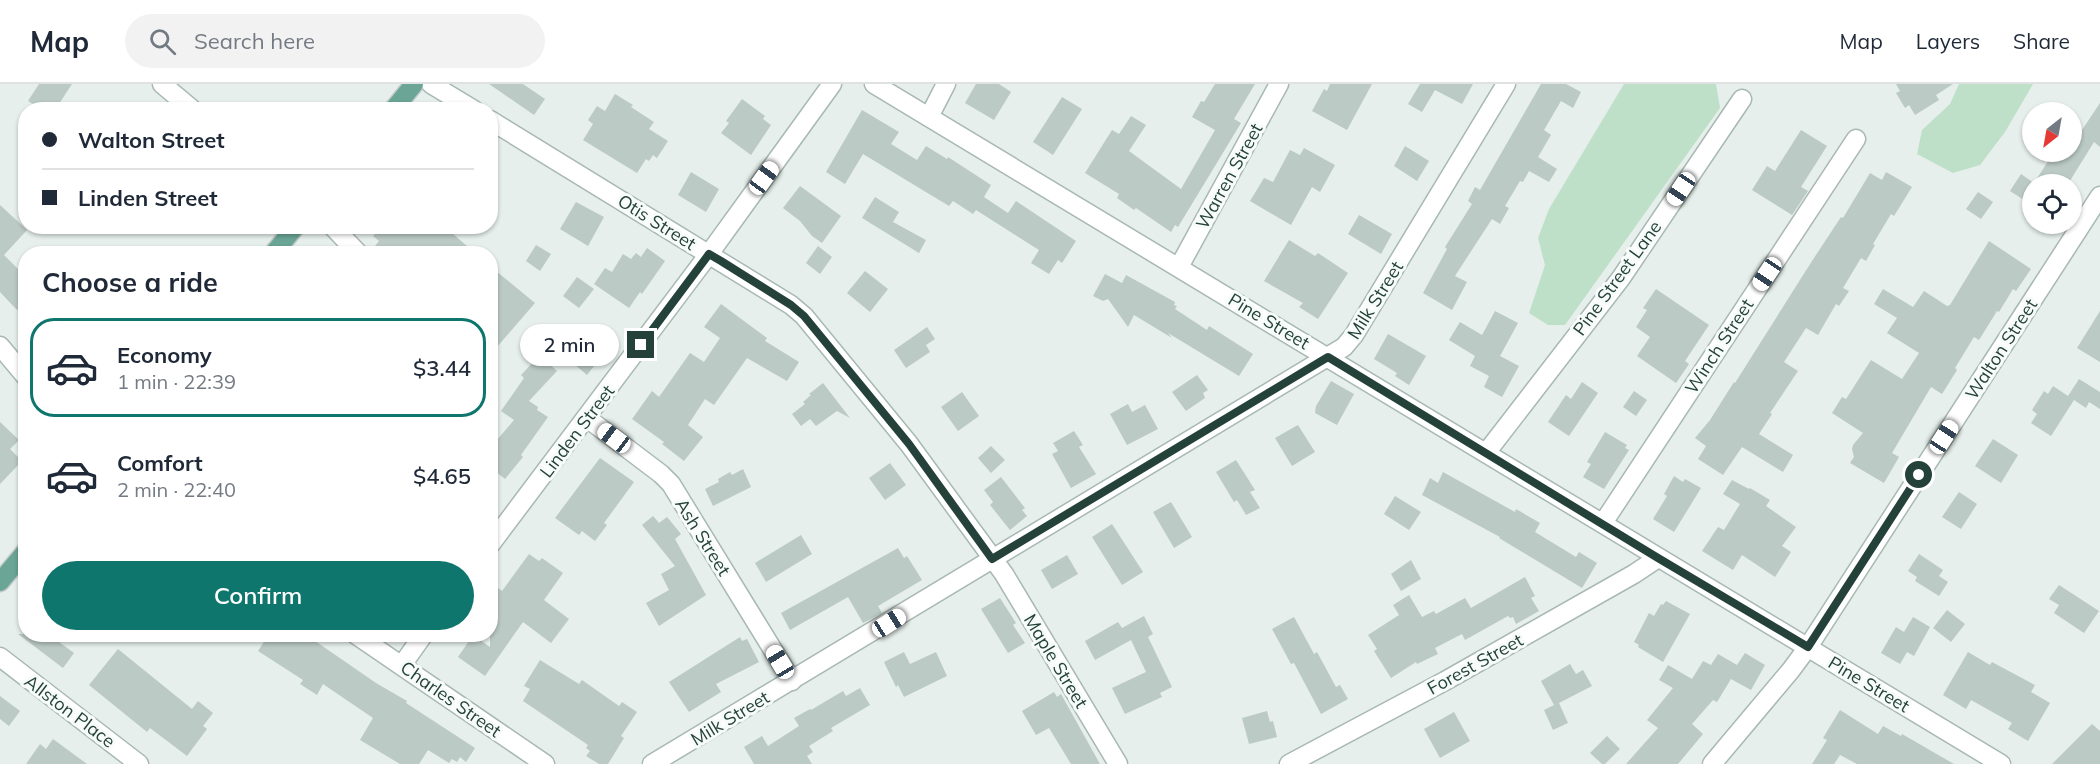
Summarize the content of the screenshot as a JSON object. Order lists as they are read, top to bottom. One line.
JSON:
{"streets":{"street":["Warren Street","Otis Street","Pine Street Lane","Milk Street","Pine Street","Winch Street","Walton Street","Linden Street","Ash Street","Maple Street","Forest Street","Charles Street","Allston Place"]},"crossings":[["Warren Street","Pine Street"],["Otis Street","Milk Street"],["Otis Street","Linden Street"],["Otis Street","Maple Street"],["Pine Street Lane","Pine Street"],["Milk Street","Pine Street"],["Milk Street","Ash Street"],["Milk Street","Maple Street"],["Pine Street","Winch Street"],["Pine Street","Walton Street"],["Pine Street","Forest Street"],["Linden Street","Ash Street"]],"north":"bottom left","page":{"header":"Map","search":"Search here","nav":["Map","Layers","Share"],"banner":["Walton Street","Linden Street"],"heading":"Choose a ride","list":[{"name":"Economy","note":"1 min · 22:39","value":"$3.44"},{"name":"Comfort","note":"2 min · 22:40","value":"$4.65"}],"bubble":"2 min","buttons":"Confirm"}}
